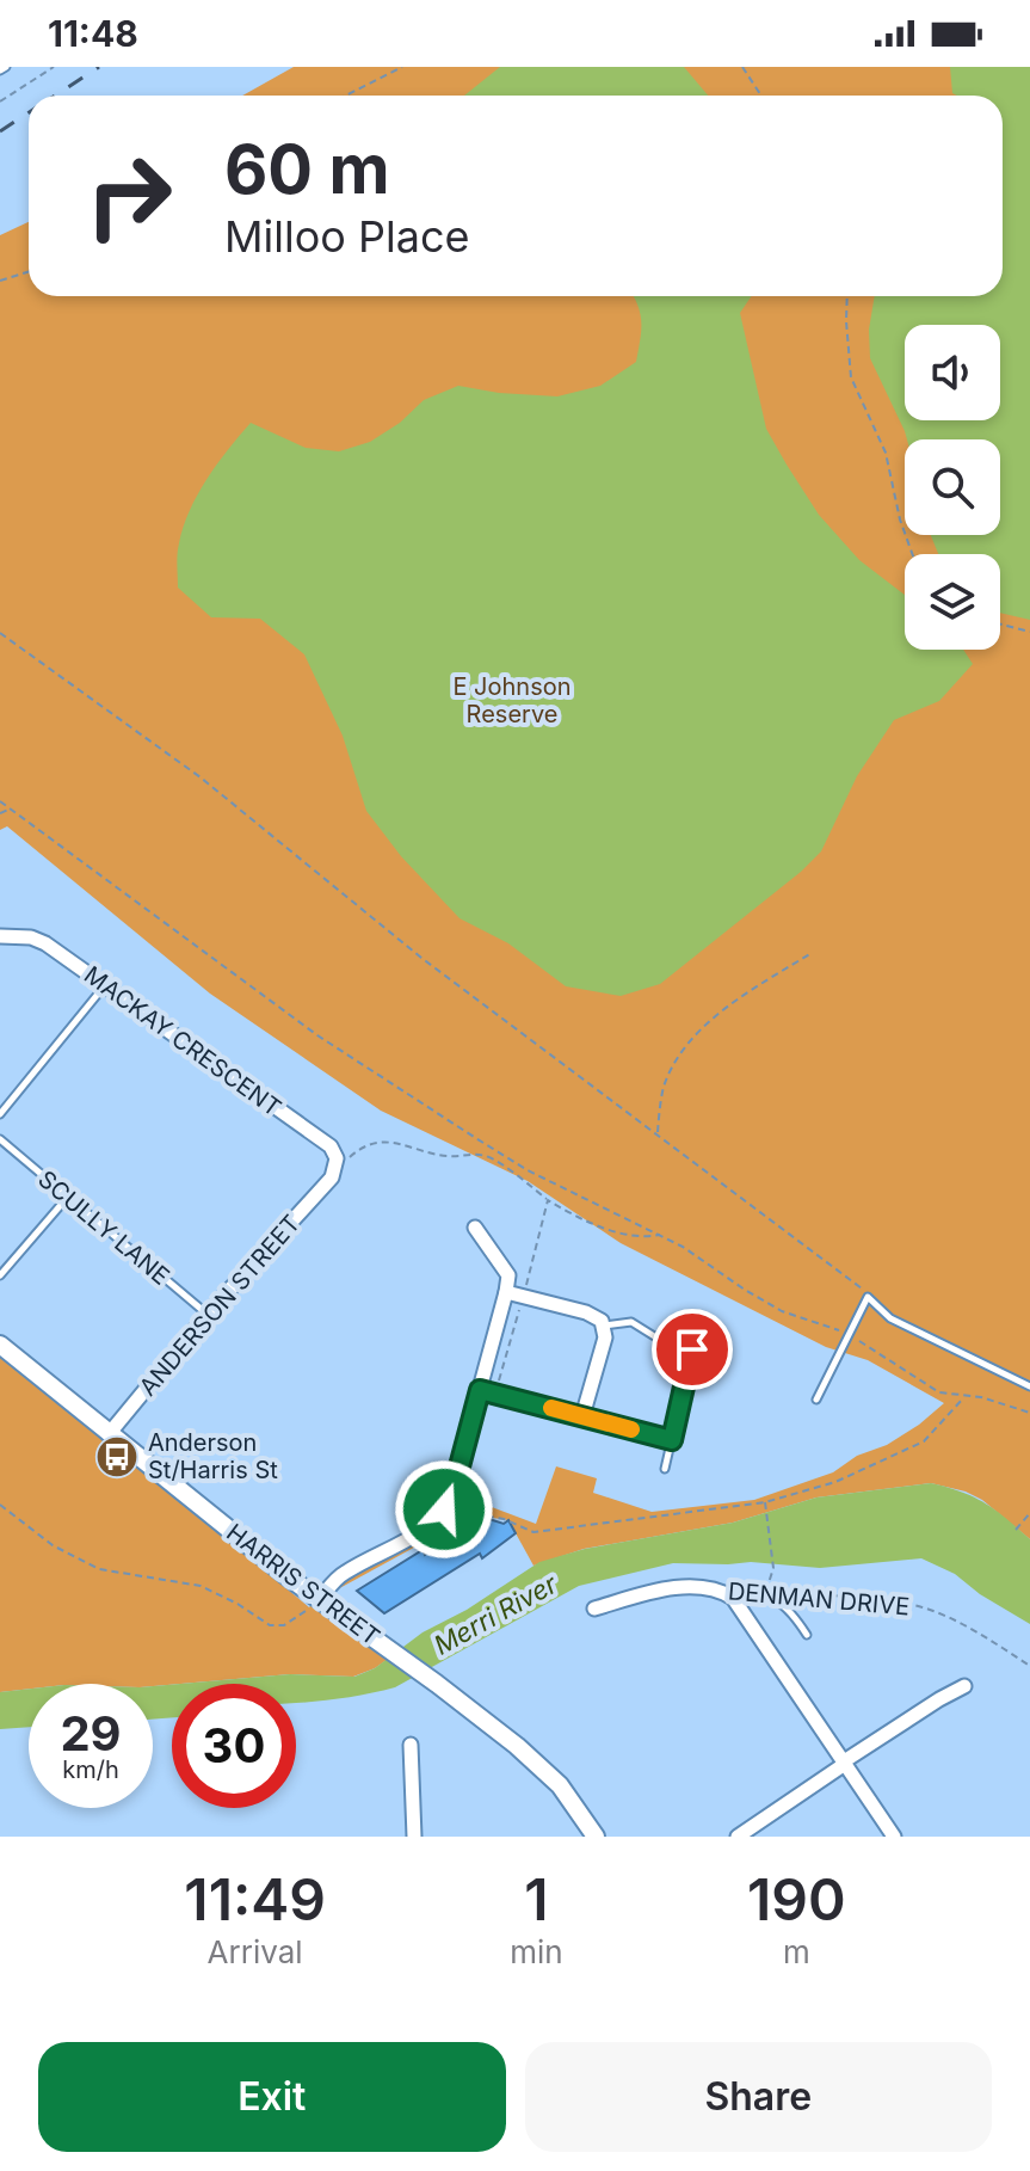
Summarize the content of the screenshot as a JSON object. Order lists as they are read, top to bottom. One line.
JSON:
{"streets":{"street":["MACKAY CRESCENT","ANDERSON STREET","HARRIS STREET","DENMAN DRIVE"],"lane":["SCULLY LANE"]},"crossings":[["MACKAY CRESCENT","ANDERSON STREET"],["SCULLY LANE","ANDERSON STREET"],["ANDERSON STREET","HARRIS STREET"]],"water":["Merri River"],"parks":["E Johnson Reserve"],"places":{"bus stop":["Anderson St/Harris St"]},"page":{"status":"11:48","turn":["60 m","Milloo Place"],"speed":"29 km/h","limit":"30","eta":["11:49","Arrival","1","min","190","m"],"buttons":["Exit","Share"]}}
